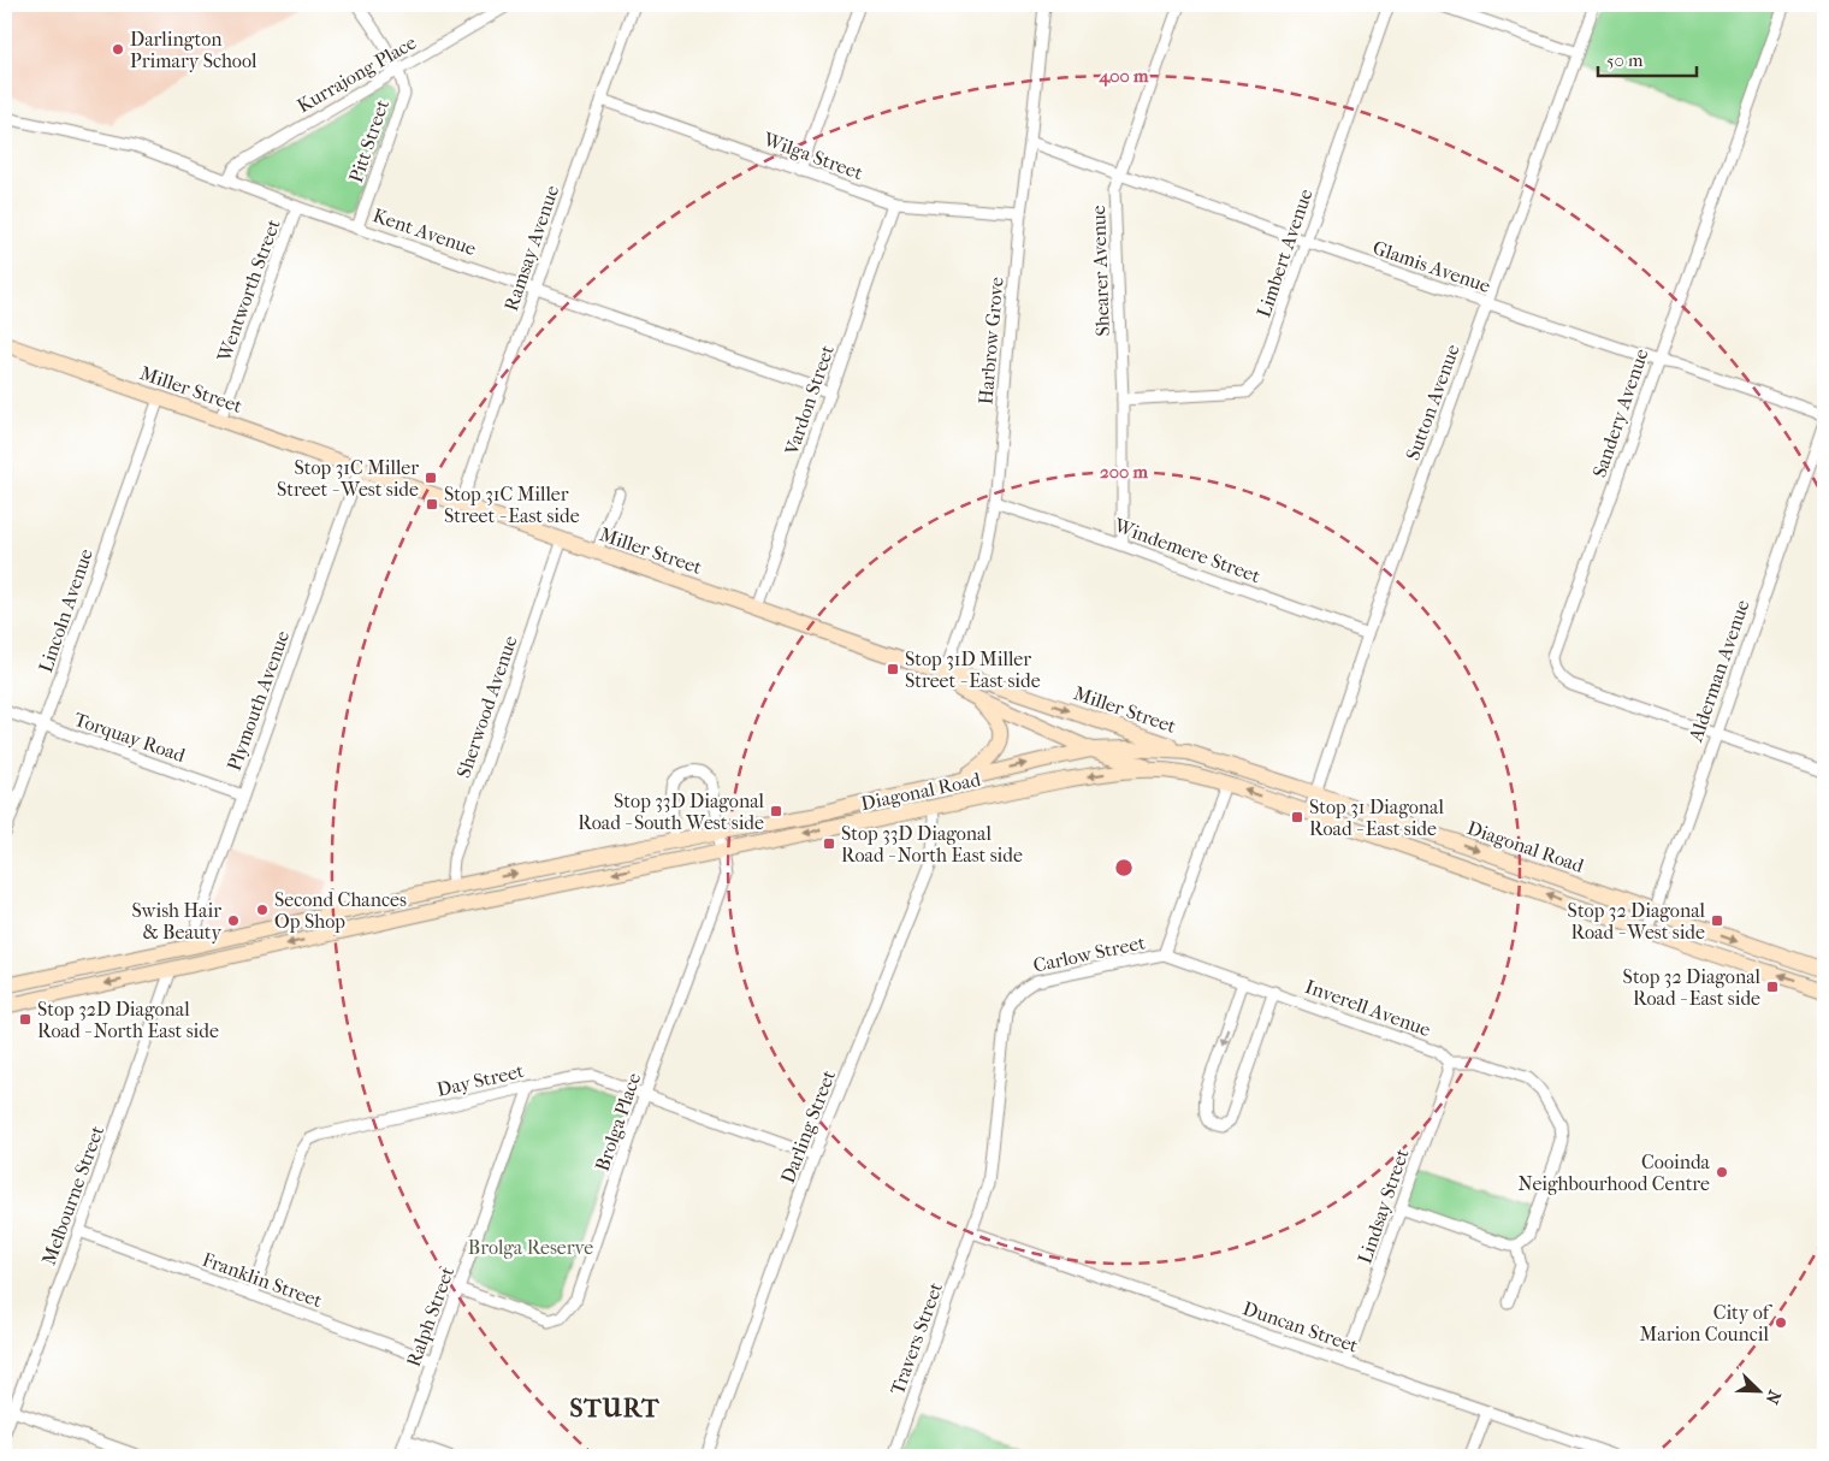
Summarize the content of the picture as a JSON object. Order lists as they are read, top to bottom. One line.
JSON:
{"streets":{"main road":["Miller Street","Diagonal Road"],"street":["Kurrajong Place","Pitt Street","Wilga Street","Kent Avenue","Ramsay Avenue","Limbert Avenue","Glamis Avenue","Shearer Avenue","Wentworth Street","Harbrow Grove","Vardon Street","Sutton Avenue","Sandery Avenue","Windemere Street","Lincoln Avenue","Alderman Avenue","Plymouth Avenue","Sherwood Avenue","Torquay Road","Carlow Street","Inverell Avenue","Day Street","Brolga Place","Darling Street","Melbourne Street","Lindsay Street","Franklin Street","Ralph Street","Duncan Street","Travers Street"]},"crossings":[["Kurrajong Place","Pitt Street"],["Kurrajong Place","Kent Avenue"],["Pitt Street","Kent Avenue"],["Wilga Street","Ramsay Avenue"],["Wilga Street","Harbrow Grove"],["Wilga Street","Vardon Street"],["Kent Avenue","Ramsay Avenue"],["Kent Avenue","Wentworth Street"],["Kent Avenue","Vardon Street"],["Ramsay Avenue","Miller Street"],["Limbert Avenue","Glamis Avenue"],["Limbert Avenue","Shearer Avenue"],["Glamis Avenue","Shearer Avenue"],["Glamis Avenue","Harbrow Grove"],["Glamis Avenue","Sutton Avenue"],["Glamis Avenue","Sandery Avenue"],["Shearer Avenue","Windemere Street"],["Wentworth Street","Miller Street"],["Harbrow Grove","Miller Street"],["Harbrow Grove","Windemere Street"],["Miller Street","Vardon Street"],["Miller Street","Lincoln Avenue"],["Miller Street","Plymouth Avenue"],["Miller Street","Sherwood Avenue"],["Miller Street","Diagonal Road"],["Sutton Avenue","Windemere Street"],["Sutton Avenue","Diagonal Road"],["Sandery Avenue","Alderman Avenue"],["Lincoln Avenue","Torquay Road"],["Alderman Avenue","Diagonal Road"],["Plymouth Avenue","Torquay Road"],["Plymouth Avenue","Diagonal Road"],["Sherwood Avenue","Diagonal Road"],["Diagonal Road","Carlow Street"],["Diagonal Road","Brolga Place"],["Diagonal Road","Darling Street"],["Diagonal Road","Melbourne Street"],["Carlow Street","Inverell Avenue"],["Carlow Street","Duncan Street"],["Carlow Street","Travers Street"],["Inverell Avenue","Lindsay Street"],["Day Street","Brolga Place"],["Day Street","Darling Street"],["Day Street","Franklin Street"],["Day Street","Ralph Street"],["Brolga Place","Ralph Street"],["Melbourne Street","Franklin Street"],["Lindsay Street","Duncan Street"],["Franklin Street","Ralph Street"],["Duncan Street","Travers Street"]],"districts":["STURT"],"parks":["Brolga Reserve"],"places":{"other":["Darlington Primary School","Second Chances Op Shop","Swish Hair & Beauty","Cooinda Neighbourhood Centre","City of Marion Council"],"transit":["Stop 31C Miller Street - West side","Stop 31C Miller Street - East side","Stop 31D Miller Street - East side","Stop 33D Diagonal Road - South West side","Stop 31 Diagonal Road - East side","Stop 33D Diagonal Road - North East side","Stop 32 Diagonal Road - West side","Stop 32 Diagonal Road - East side","Stop 32D Diagonal Road - North East side"]},"scale_bar":"50 m","north":"bottom right","rings":["400 m","200 m"]}
